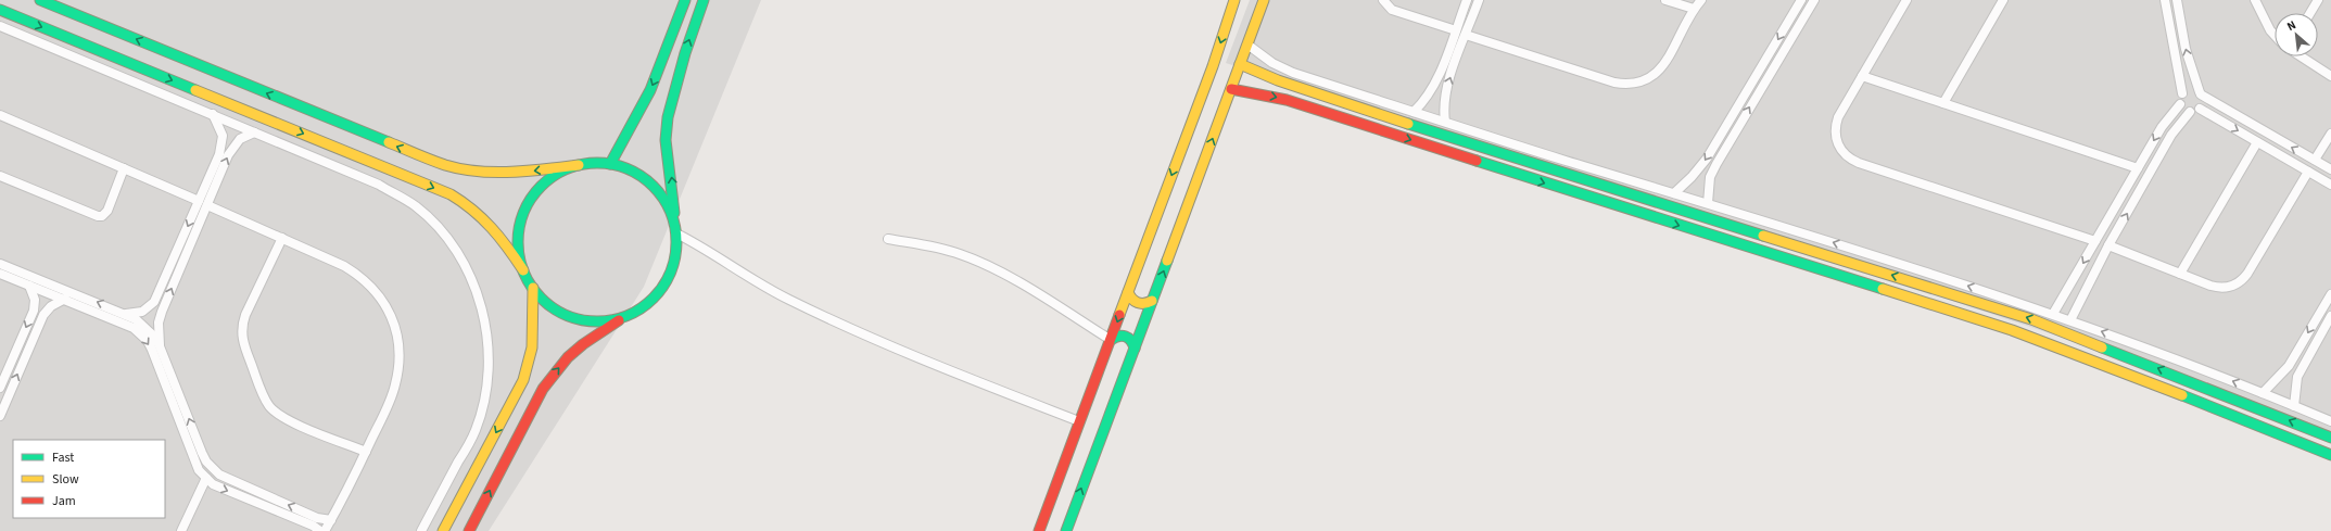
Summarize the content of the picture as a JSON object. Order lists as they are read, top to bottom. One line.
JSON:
{"legend":["Fast","Slow","Jam"],"north":"top left"}
